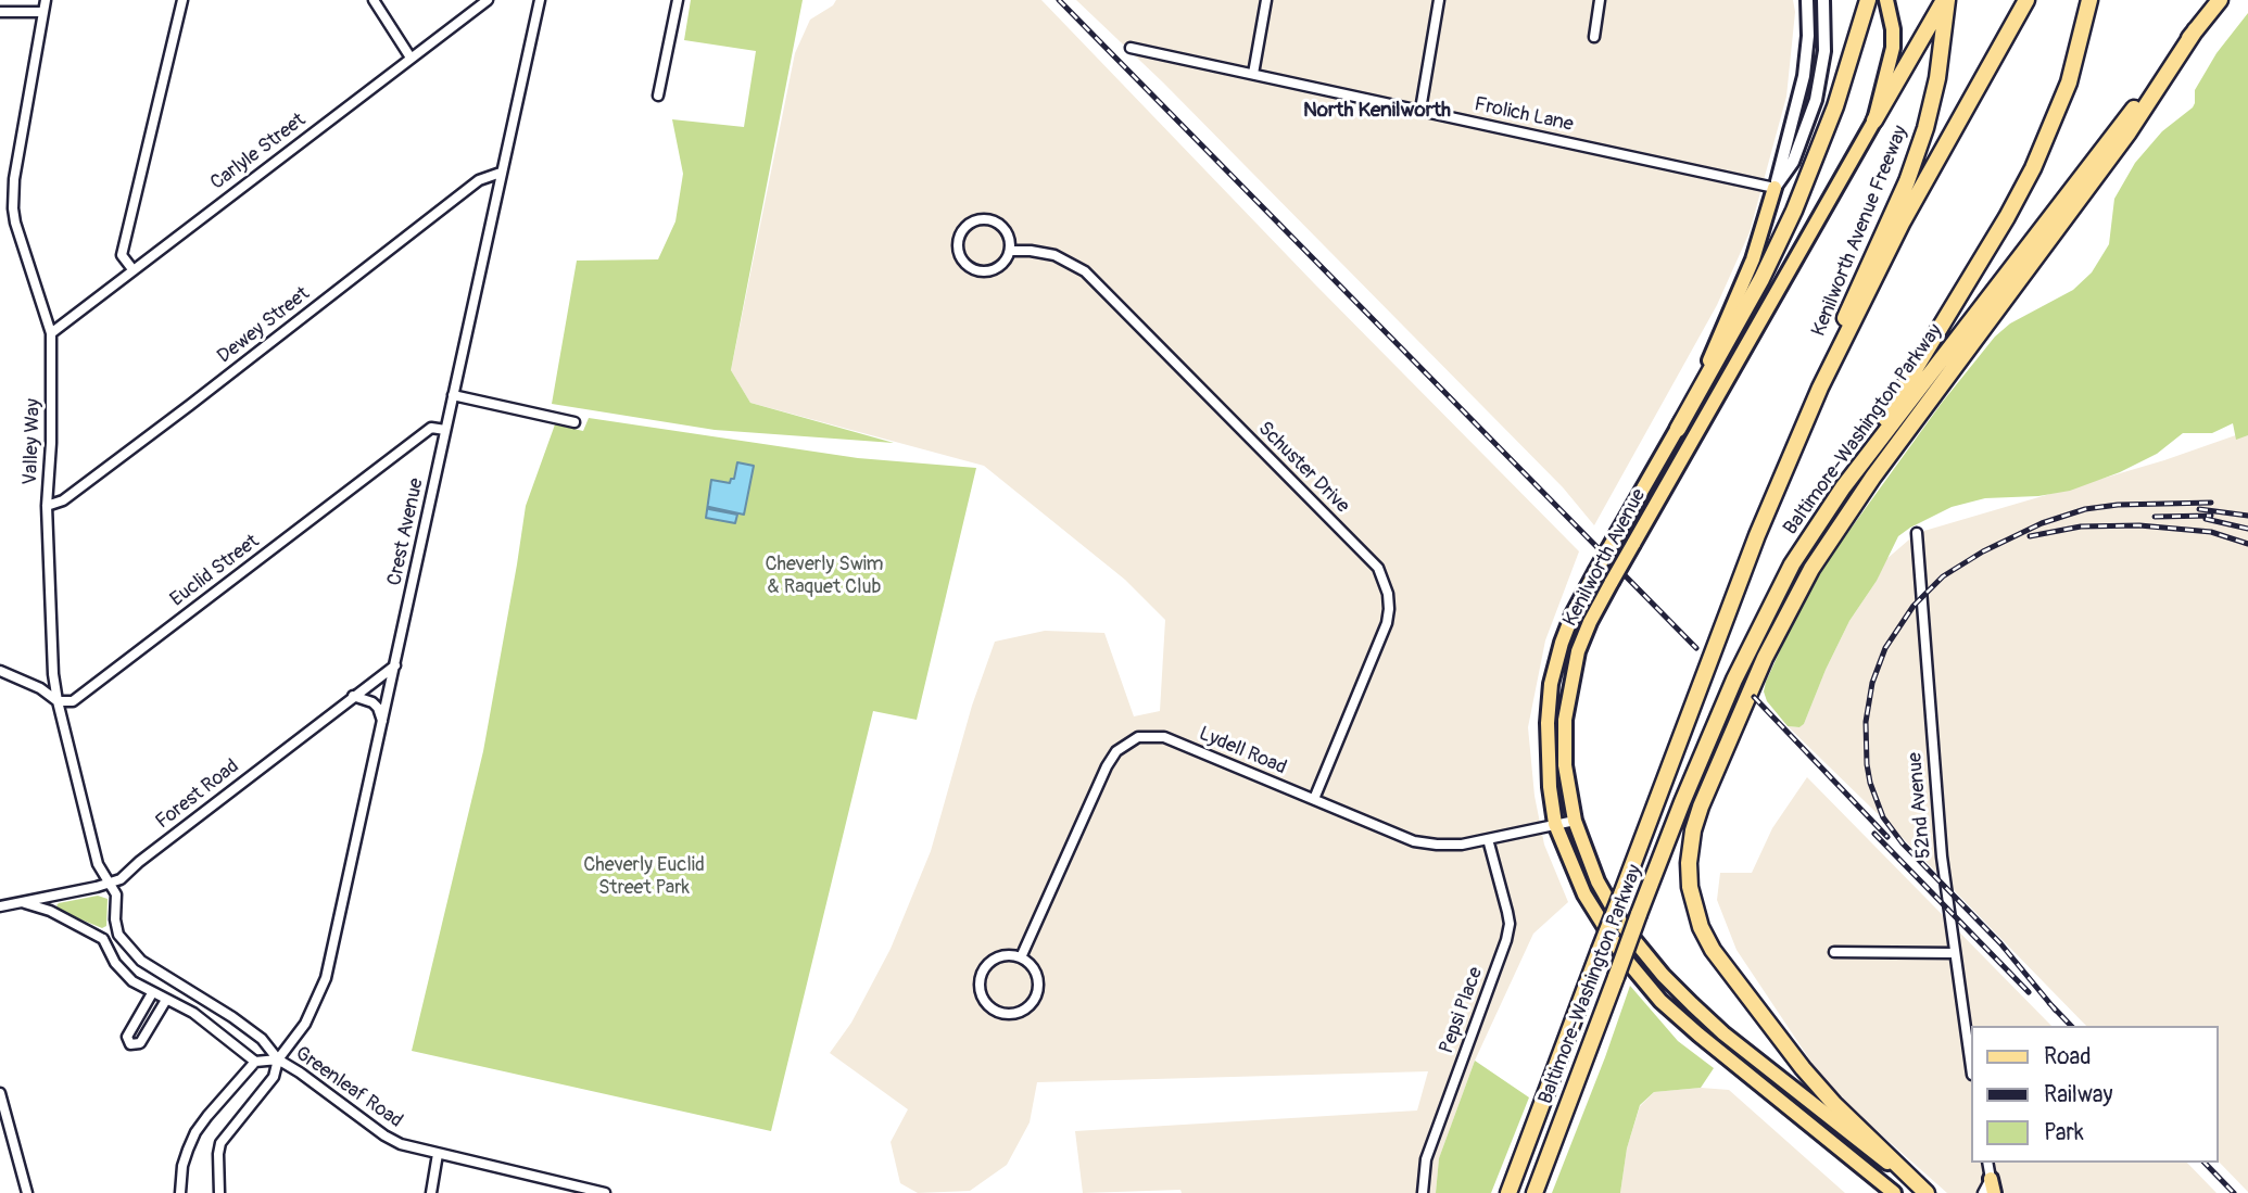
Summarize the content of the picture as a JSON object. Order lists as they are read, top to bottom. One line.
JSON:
{"streets":{"highway":["Kenilworth Avenue Freeway","Baltimore-Washington Parkway"],"main road":["Kenilworth Avenue"],"street":["Frolich Lane","Carlyle Street","Dewey Street","Valley Way","Schuster Drive","Crest Avenue","Euclid Street","Lydell Road","Forest Road","52nd Avenue","Pepsi Place","Greenleaf Road"]},"crossings":[["Frolich Lane","Kenilworth Avenue"],["Carlyle Street","Valley Way"],["Kenilworth Avenue Freeway","Baltimore-Washington Parkway"],["Dewey Street","Valley Way"],["Dewey Street","Crest Avenue"],["Valley Way","Euclid Street"],["Valley Way","Forest Road"],["Schuster Drive","Lydell Road"],["Crest Avenue","Euclid Street"],["Crest Avenue","Forest Road"],["Crest Avenue","Greenleaf Road"],["Kenilworth Avenue","Lydell Road"],["Lydell Road","Pepsi Place"]],"districts":["North Kenilworth"],"parks":["Cheverly Swim & Raquet Club","Cheverly Euclid Street Park"],"legend":["Road","Railway","Park"]}
